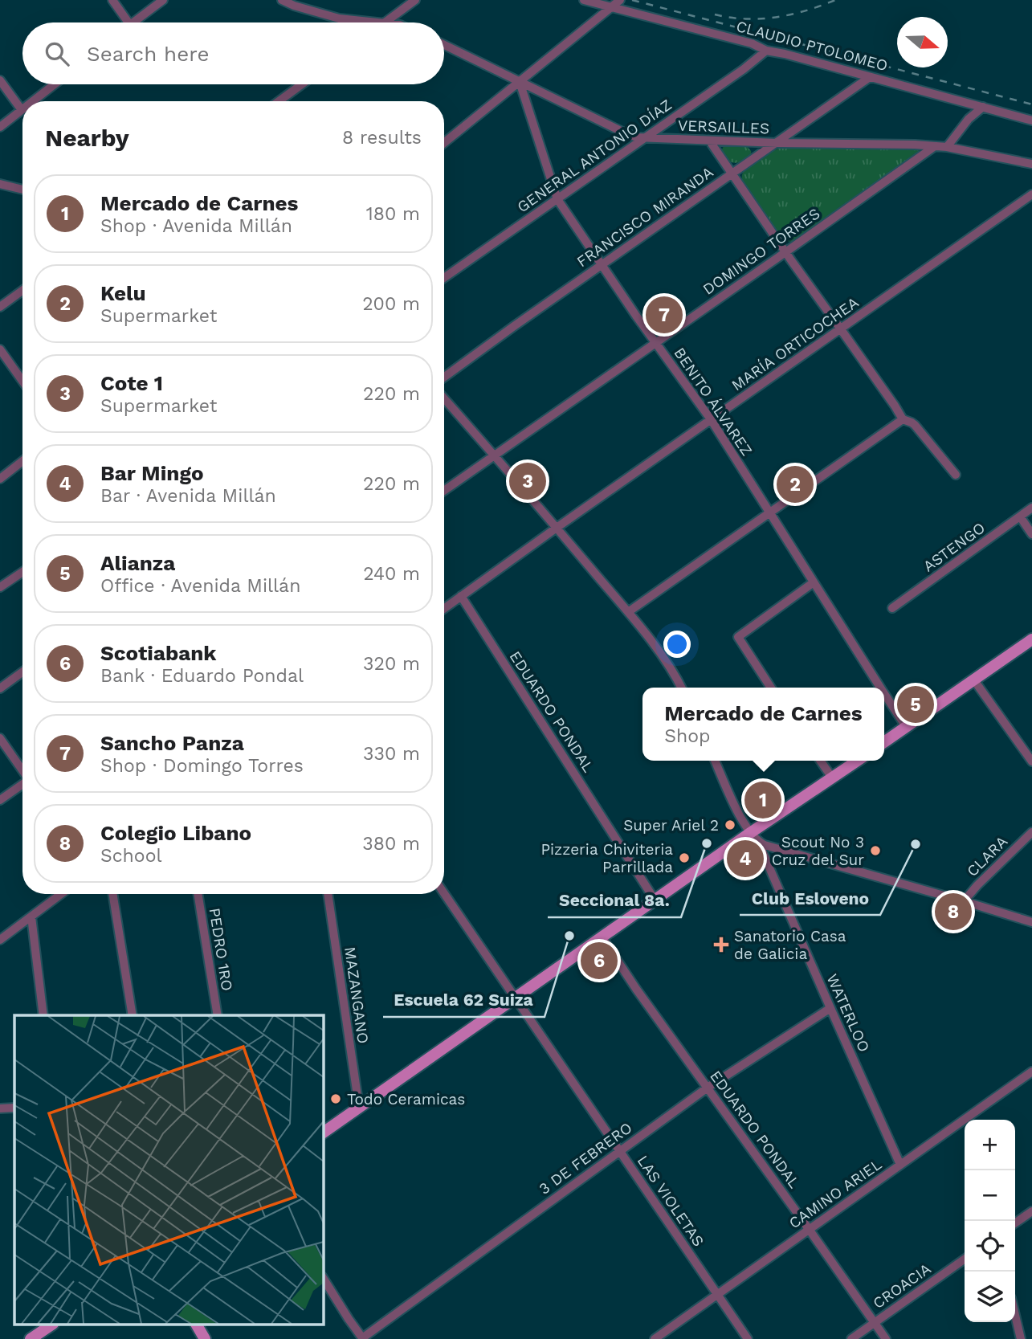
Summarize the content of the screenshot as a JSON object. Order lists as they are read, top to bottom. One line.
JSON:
{"streets":{"street":["CLAUDIO PTOLOMEO","VERSAILLES","GENERAL ANTONIO DÍAZ","FRANCISCO MIRANDA","DOMINGO TORRES","MARÍA ORTICOCHEA","BENITO ÁLVAREZ","ASTENGO","EDUARDO PONDAL","CLARA","PEDRO 1RO","MAZANGANO","WATERLOO","3 DE FEBRERO","CAMINO ARIEL","LAS VIOLETAS","CROACIA"]},"crossings":[["CLAUDIO PTOLOMEO","GENERAL ANTONIO DÍAZ"],["CLAUDIO PTOLOMEO","FRANCISCO MIRANDA"],["VERSAILLES","GENERAL ANTONIO DÍAZ"],["VERSAILLES","FRANCISCO MIRANDA"],["VERSAILLES","DOMINGO TORRES"],["VERSAILLES","BENITO ÁLVAREZ"],["GENERAL ANTONIO DÍAZ","BENITO ÁLVAREZ"],["FRANCISCO MIRANDA","BENITO ÁLVAREZ"],["DOMINGO TORRES","BENITO ÁLVAREZ"],["MARÍA ORTICOCHEA","BENITO ÁLVAREZ"],["MARÍA ORTICOCHEA","EDUARDO PONDAL"],["EDUARDO PONDAL","3 DE FEBRERO"],["EDUARDO PONDAL","CAMINO ARIEL"],["EDUARDO PONDAL","CROACIA"],["WATERLOO","3 DE FEBRERO"],["WATERLOO","CAMINO ARIEL"],["3 DE FEBRERO","LAS VIOLETAS"],["CAMINO ARIEL","LAS VIOLETAS"]],"places":{"other":["Super Ariel 2","Seccional 8a.","Club Esloveno","Scout No 3 Cruz del Sur","Pizzeria Chiviteria Parrillada","Escuela 62 Suiza","Todo Ceramicas"],"health":["Sanatorio Casa de Galicia"]},"north":"right","page":{"search":"Search here","heading":["Nearby","8 results"],"list":[{"mark":"1","name":"Mercado de Carnes","note":"Shop · Avenida Millán","value":"180 m"},{"mark":"2","name":"Kelu","note":"Supermarket","value":"200 m"},{"mark":"3","name":"Cote 1","note":"Supermarket","value":"220 m"},{"mark":"4","name":"Bar Mingo","note":"Bar · Avenida Millán","value":"220 m"},{"mark":"5","name":"Alianza","note":"Office · Avenida Millán","value":"240 m"},{"mark":"6","name":"Scotiabank","note":"Bank · Eduardo Pondal","value":"320 m"},{"mark":"7","name":"Sancho Panza","note":"Shop · Domingo Torres","value":"330 m"},{"mark":"8","name":"Colegio Libano","note":"School","value":"380 m"}],"pins":["7","3","2","5","1","4","8","6"],"popup":["Mercado de Carnes","Shop"],"map_buttons":["+","−"]}}
